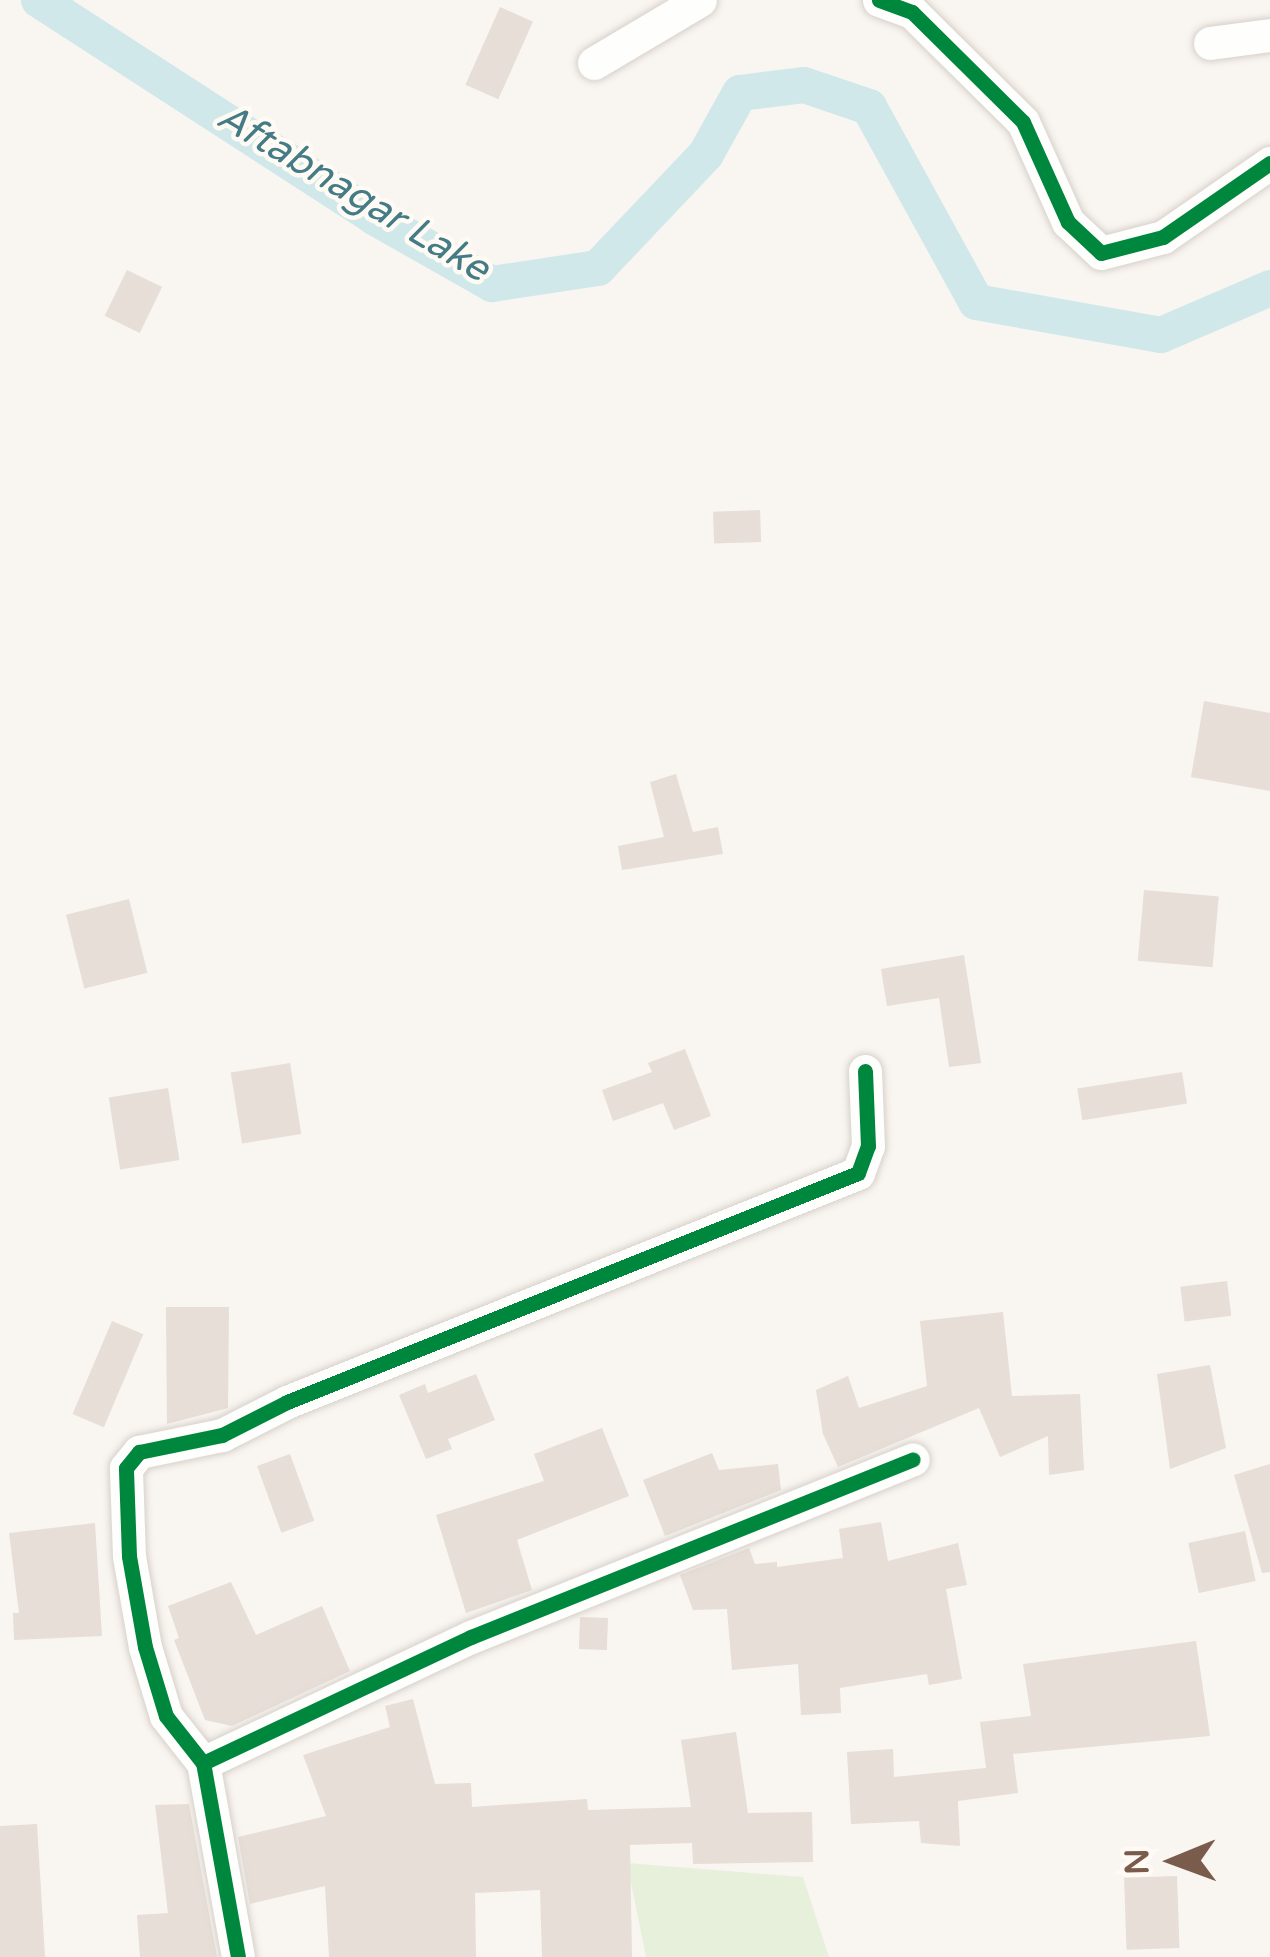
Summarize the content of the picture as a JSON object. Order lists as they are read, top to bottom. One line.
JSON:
{"water":["Aftabnagar Lake"],"north":"left"}
